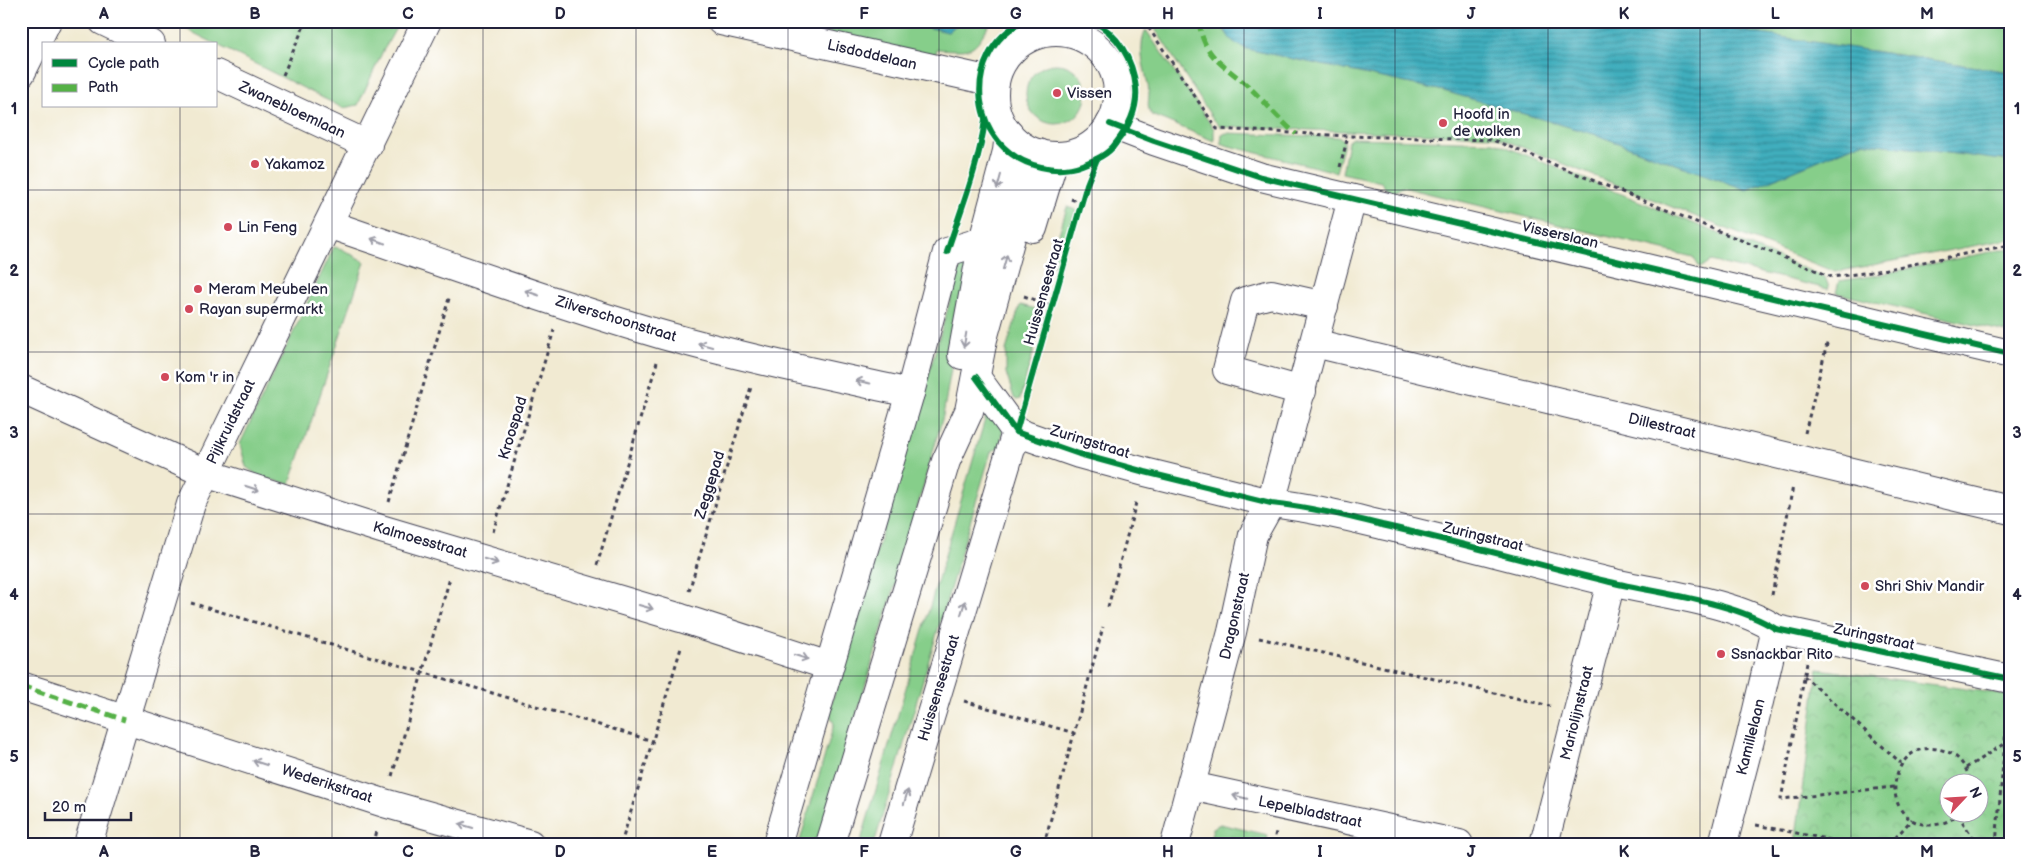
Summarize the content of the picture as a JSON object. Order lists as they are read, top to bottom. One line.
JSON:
{"streets":{"street":["Lisdoddelaan","Zwanebloemlaan","Visserslaan","Huissensestraat","Zilverschoonstraat","Pijlkruidstraat","Dillestraat","Zuringstraat","Kalmoesstraat","Dragonstraat","Mariolijnstraat","Kamillelaan","Wederikstraat","Lepelbladstraat"],"path":["Kroospad","Zeggepad"]},"crossings":[["Lisdoddelaan","Visserslaan"],["Zwanebloemlaan","Pijlkruidstraat"],["Visserslaan","Dragonstraat"],["Huissensestraat","Zuringstraat"],["Zilverschoonstraat","Pijlkruidstraat"],["Zilverschoonstraat","Kroospad"],["Zilverschoonstraat","Zeggepad"],["Pijlkruidstraat","Kalmoesstraat"],["Pijlkruidstraat","Wederikstraat"],["Dillestraat","Dragonstraat"],["Kroospad","Kalmoesstraat"],["Zuringstraat","Dragonstraat"],["Zuringstraat","Mariolijnstraat"],["Zuringstraat","Kamillelaan"],["Zeggepad","Kalmoesstraat"],["Dragonstraat","Lepelbladstraat"]],"one_way":["Zilverschoonstraat","Kalmoesstraat","Wederikstraat","Lepelbladstraat"],"places":["Vissen","Hoofd in de wolken","Yakamoz","Lin Feng","Meram Meubelen","Rayan supermarkt","Kom 'r in","Shri Shiv Mandir","Ssnackbar Rito"],"legend":["Cycle path","Path"],"scale_bar":"20 m","north":"top right","grid":{"columns":["A","B","C","D","E","F","G","H","I","J","K","L","M"],"rows":["1","2","3","4","5"]}}
